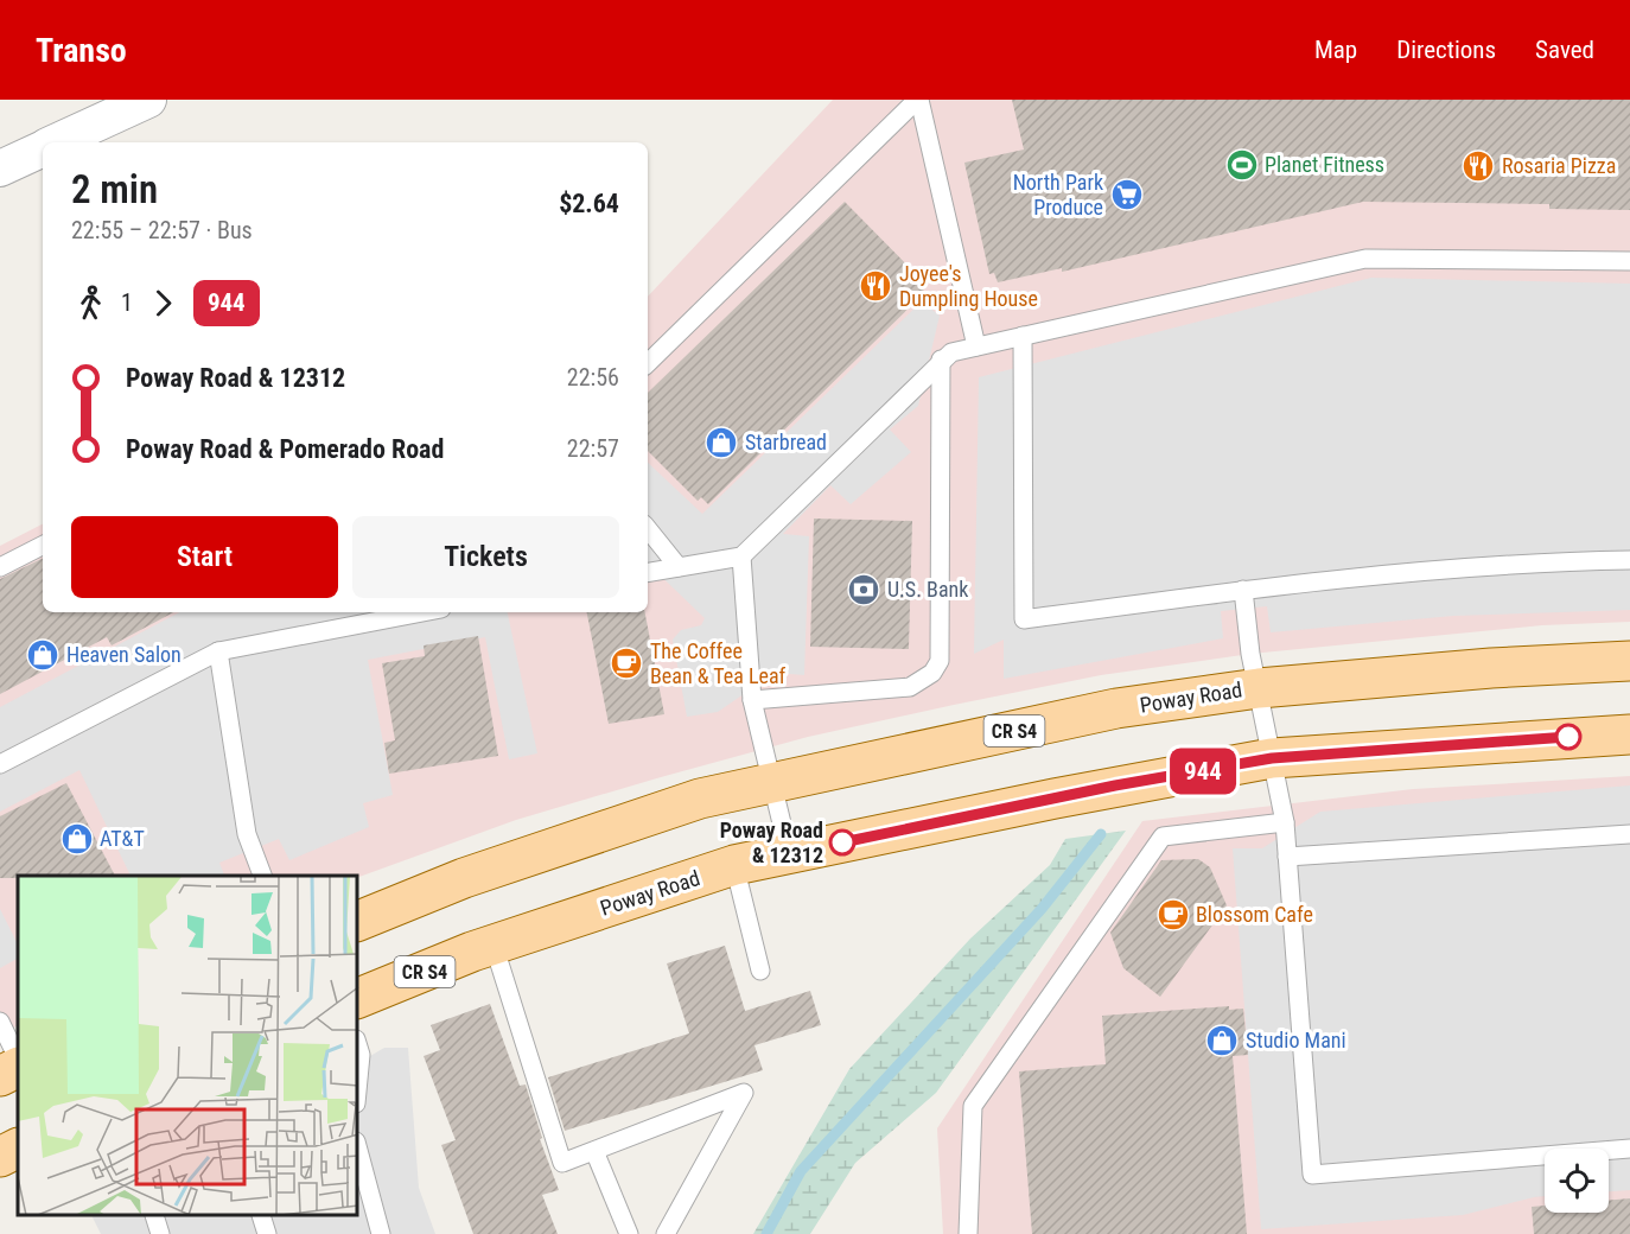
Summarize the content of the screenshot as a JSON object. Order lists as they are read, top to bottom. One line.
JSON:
{"streets":{"main road":["Poway Road","CR S4"]},"places":{"sports":["Planet Fitness"],"restaurant":["Rosaria Pizza","Joyee's Dumpling House"],"supermarket":["North Park Produce"],"shop":["Starbread","Heaven Salon","AT&T","Studio Mani"],"bank":["U.S. Bank"],"cafe":["The Coffee Bean & Tea Leaf","Blossom Cafe"],"other":["Poway Road & 12312"]},"lines":["bus line 944"],"page":{"header":"Transo","nav":["Map","Directions","Saved"],"on_map":"944","heading":["2 min","22:55 – 22:57 · Bus","$2.64"],"legs":["1","944"],"list":[{"name":"Poway Road & 12312","value":"22:56"},{"name":"Poway Road & Pomerado Road","value":"22:57"}],"buttons":["Start","Tickets"]}}
